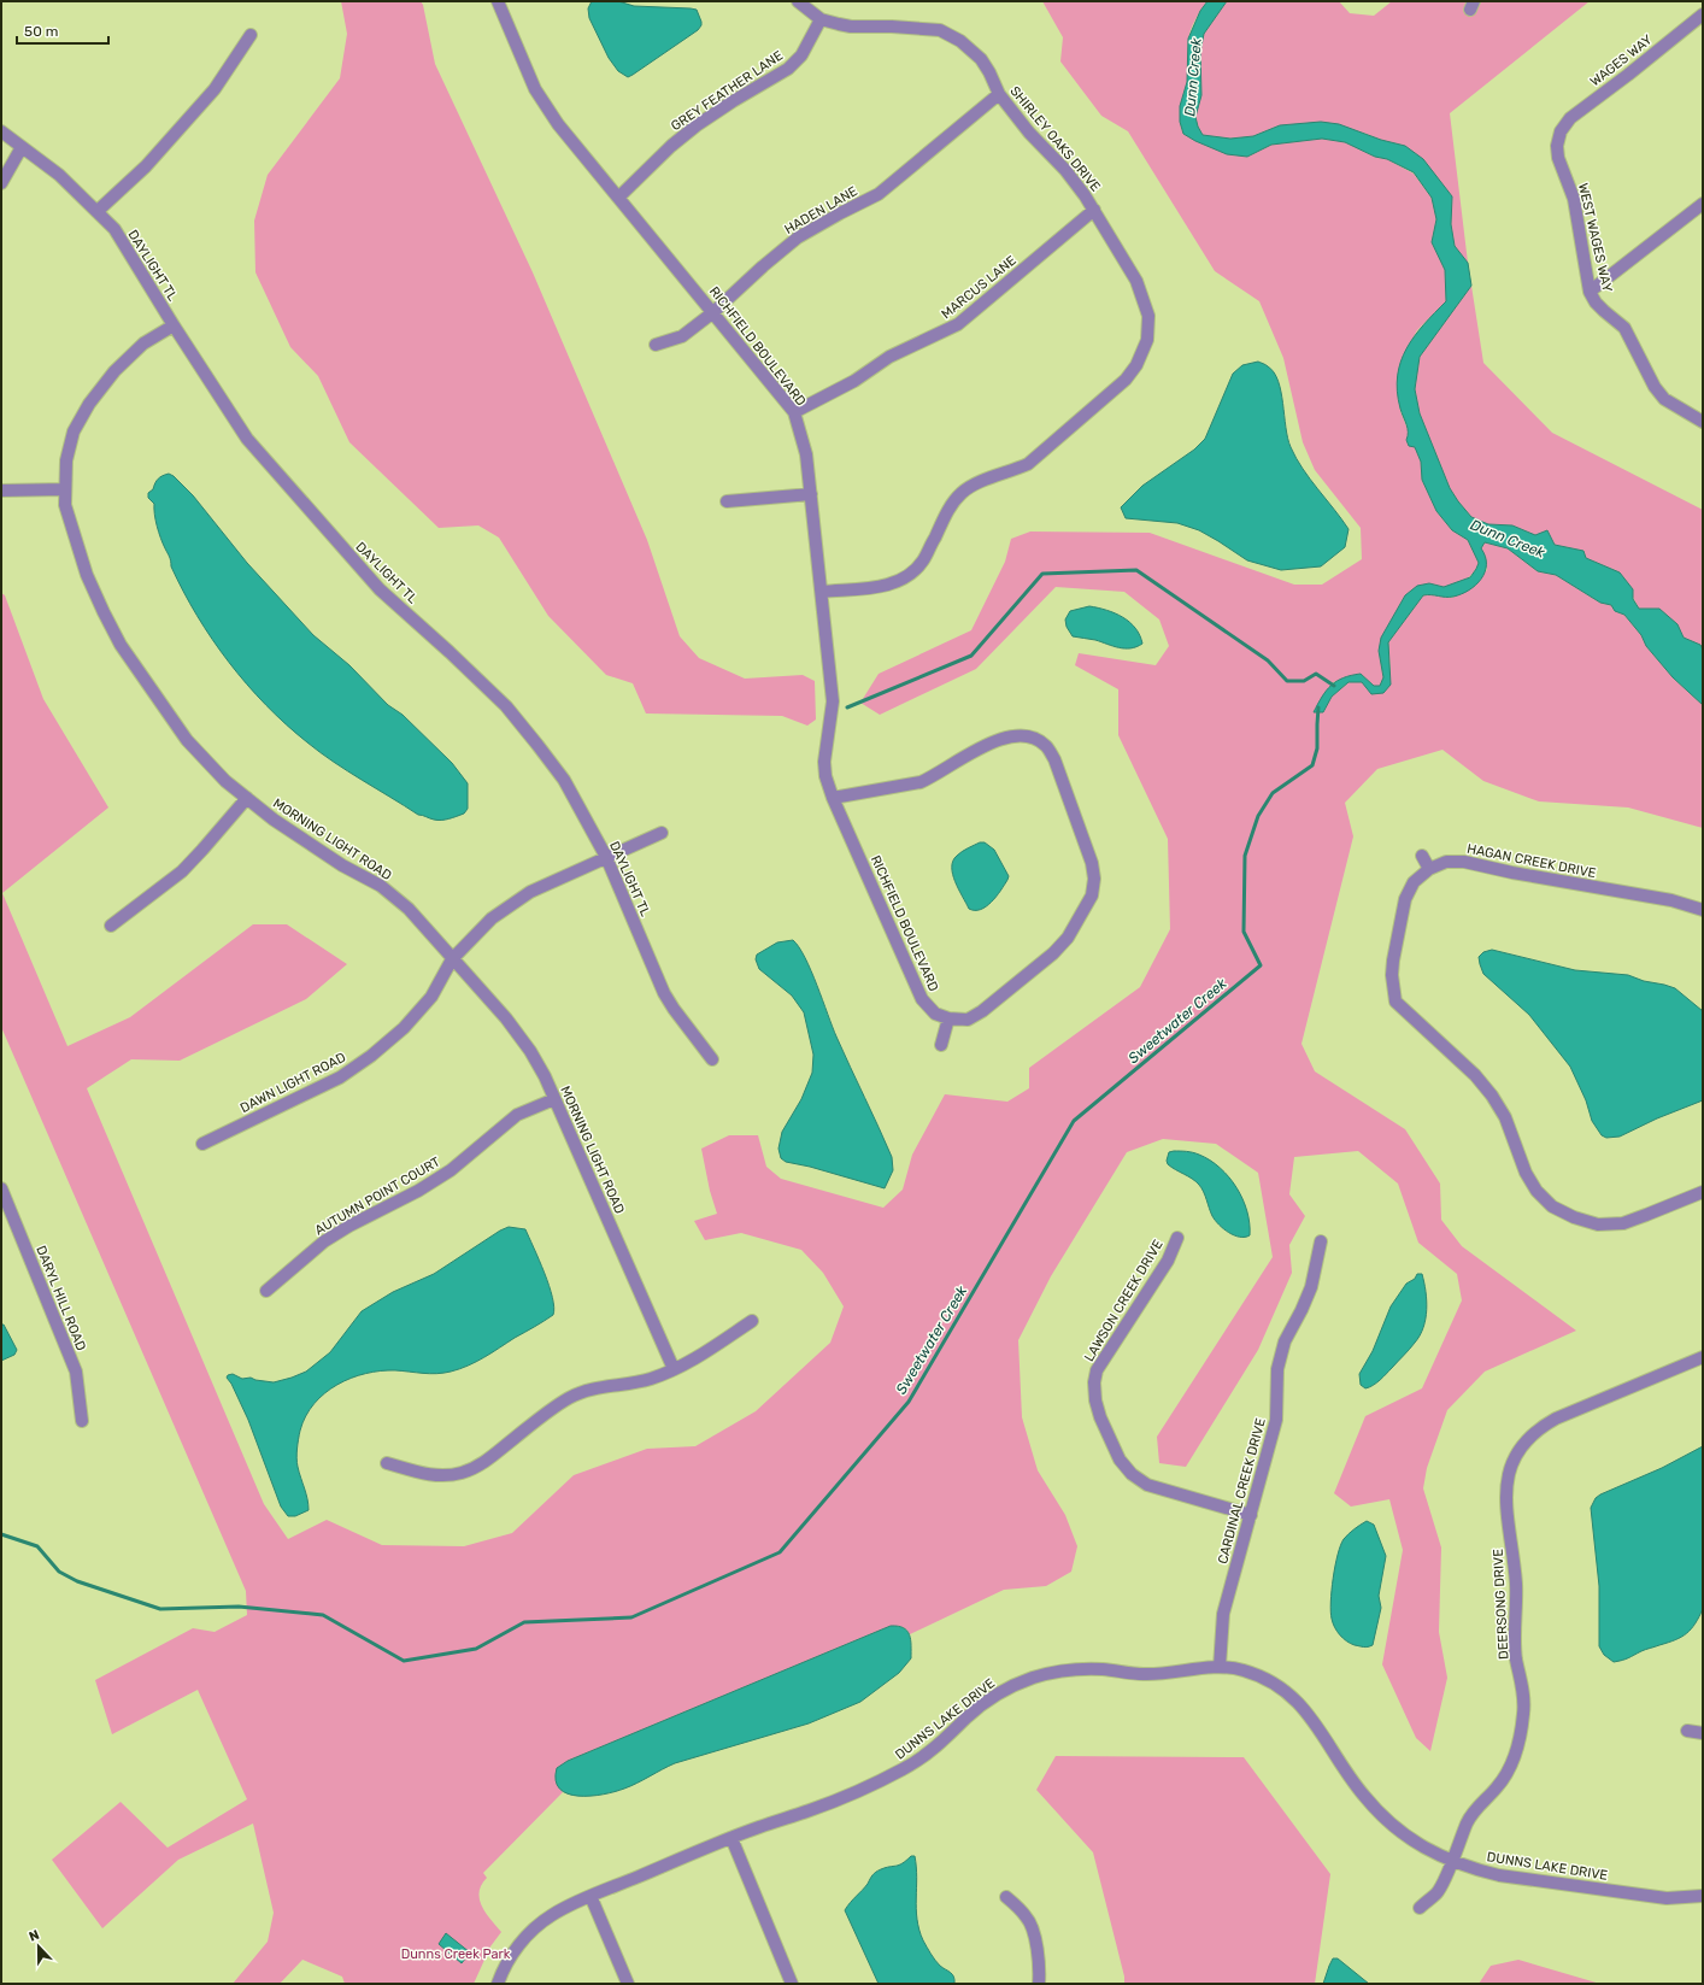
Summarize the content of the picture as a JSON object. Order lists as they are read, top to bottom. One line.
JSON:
{"streets":{"street":["WAGES WAY","GREY FEATHER LANE","SHIRLEY OAKS DRIVE","HADEN LANE","WEST WAGES WAY","DAYLIGHT TL","MARCUS LANE","RICHFIELD BOULEVARD","MORNING LIGHT ROAD","HAGAN CREEK DRIVE","DAWN LIGHT ROAD","AUTUMN POINT COURT","DARYL HILL ROAD","LAWSON CREEK DRIVE","CARDINAL CREEK DRIVE","DEERSONG DRIVE","DUNNS LAKE DRIVE"]},"crossings":[["WAGES WAY","WEST WAGES WAY"],["GREY FEATHER LANE","SHIRLEY OAKS DRIVE"],["GREY FEATHER LANE","RICHFIELD BOULEVARD"],["SHIRLEY OAKS DRIVE","HADEN LANE"],["SHIRLEY OAKS DRIVE","MARCUS LANE"],["SHIRLEY OAKS DRIVE","RICHFIELD BOULEVARD"],["HADEN LANE","RICHFIELD BOULEVARD"],["DAYLIGHT TL","MORNING LIGHT ROAD"],["DAYLIGHT TL","DAWN LIGHT ROAD"],["MARCUS LANE","RICHFIELD BOULEVARD"],["MORNING LIGHT ROAD","DAWN LIGHT ROAD"],["MORNING LIGHT ROAD","AUTUMN POINT COURT"],["LAWSON CREEK DRIVE","CARDINAL CREEK DRIVE"],["CARDINAL CREEK DRIVE","DUNNS LAKE DRIVE"],["DEERSONG DRIVE","DUNNS LAKE DRIVE"]],"water":["Dunn Creek","Sweetwater Creek"],"parks":["Dunns Creek Park"],"scale_bar":"50 m","north":"top"}
